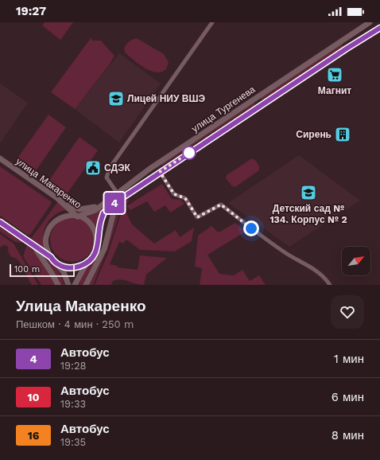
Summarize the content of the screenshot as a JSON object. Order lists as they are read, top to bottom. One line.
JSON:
{"streets":{"main road":["улица Тургенева","улица Макаренко"]},"crossings":[["улица Тургенева","улица Макаренко"]],"places":{"supermarket":["Магнит"],"school or university":["Лицей НИУ ВШЭ","Детский сад № 134. Корпус № 2"],"building":["Сирень"],"public building":["СДЭК"]},"lines":["bus line 4"],"scale_bar":"100 m","north":"top right","page":{"status":"19:27","on_map":"4","scale":"100 m","heading":["Улица Макаренко","Пешком · 4 мин · 250 m"],"list":[{"mark":"4","name":"Автобус","note":"19:28","value":"1 мин"},{"mark":"10","name":"Автобус","note":"19:33","value":"6 мин"},{"mark":"16","name":"Автобус","note":"19:35","value":"8 мин"}]}}
